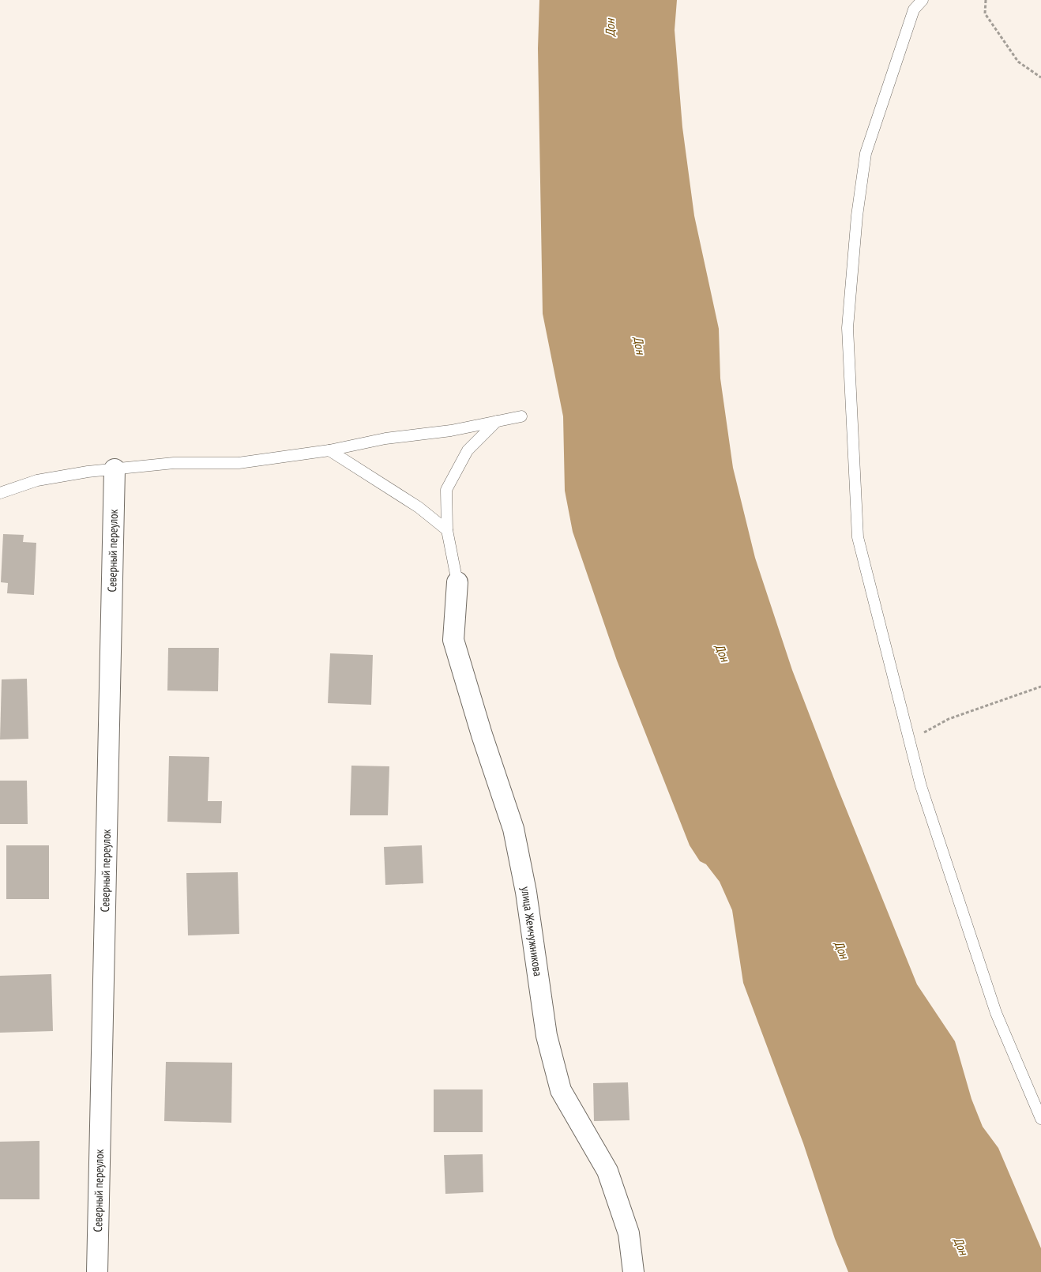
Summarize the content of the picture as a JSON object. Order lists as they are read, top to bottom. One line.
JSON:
{"streets":{"street":["Северный переулок","улица Жемчужникова"]},"water":["Дон"]}
